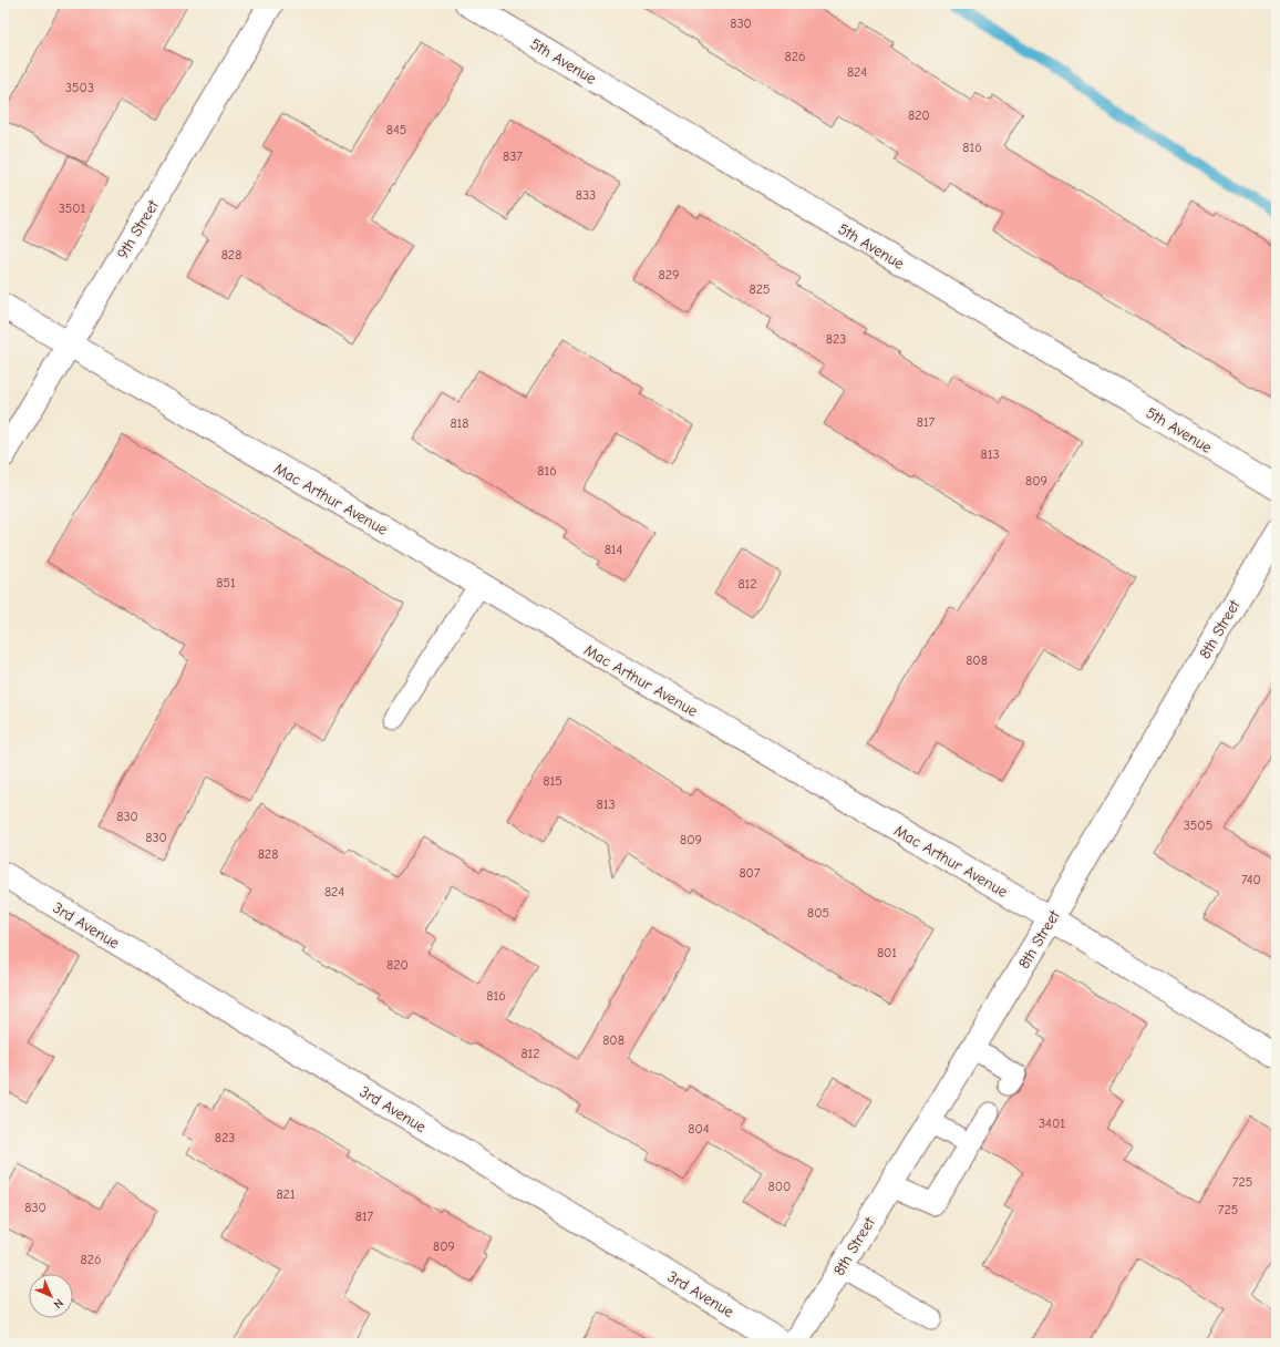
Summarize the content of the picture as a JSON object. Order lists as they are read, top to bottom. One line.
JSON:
{"streets":{"street":["5th Avenue","9th Street","Mac Arthur Avenue","8th Street","3rd Avenue"]},"crossings":[["9th Street","Mac Arthur Avenue"],["Mac Arthur Avenue","8th Street"]],"house_numbers":["830","826","824","3503","820","845","816","837","833","3501","828","829","825","823","817","818","813","816","809","814","851","812","808","815","813","830","3505","830","809","828","807","740","824","805","801","820","816","808","812","3401","804","823","725","800","821","830","725","817","809","826"],"north":"bottom right"}
